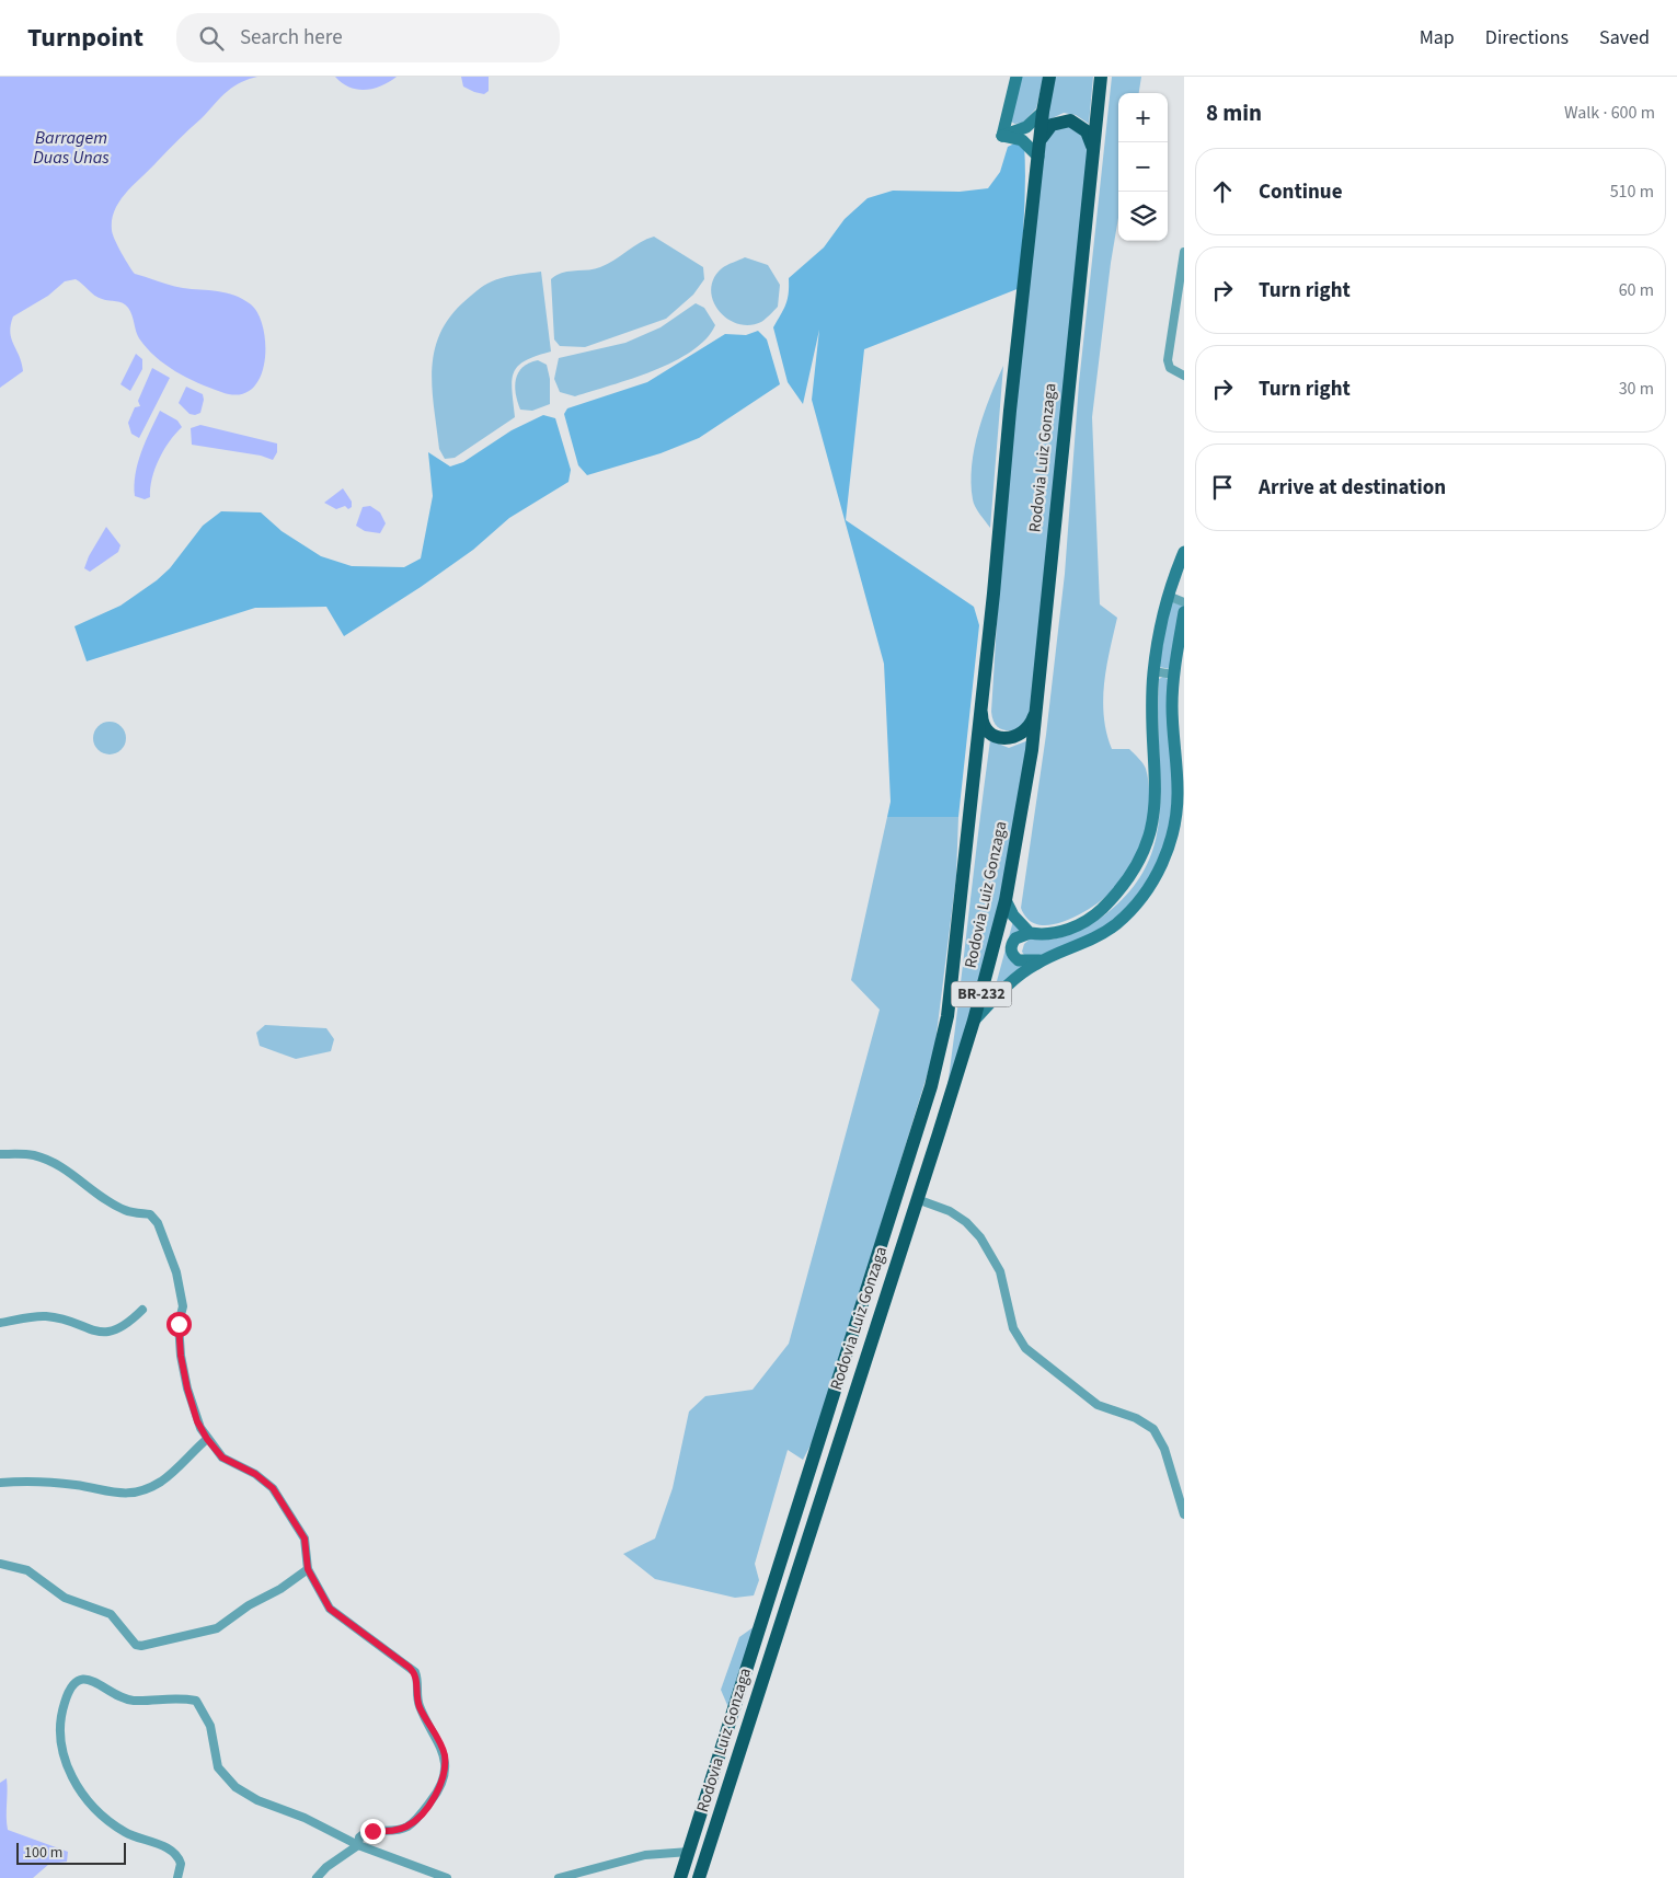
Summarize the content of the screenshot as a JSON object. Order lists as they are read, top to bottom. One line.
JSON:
{"streets":{"highway":["Rodovia Luiz Gonzaga","BR-232"]},"water":["Barragem Duas Unas"],"scale_bar":"100 m","page":{"header":"Turnpoint","search":"Search here","nav":["Map","Directions","Saved"],"heading":["8 min","Walk · 600 m"],"map_buttons":["+","−"],"list":[["Continue","510 m"],["Turn right","60 m"],["Turn right","30 m"],"Arrive at destination"],"scale":"100 m"}}
